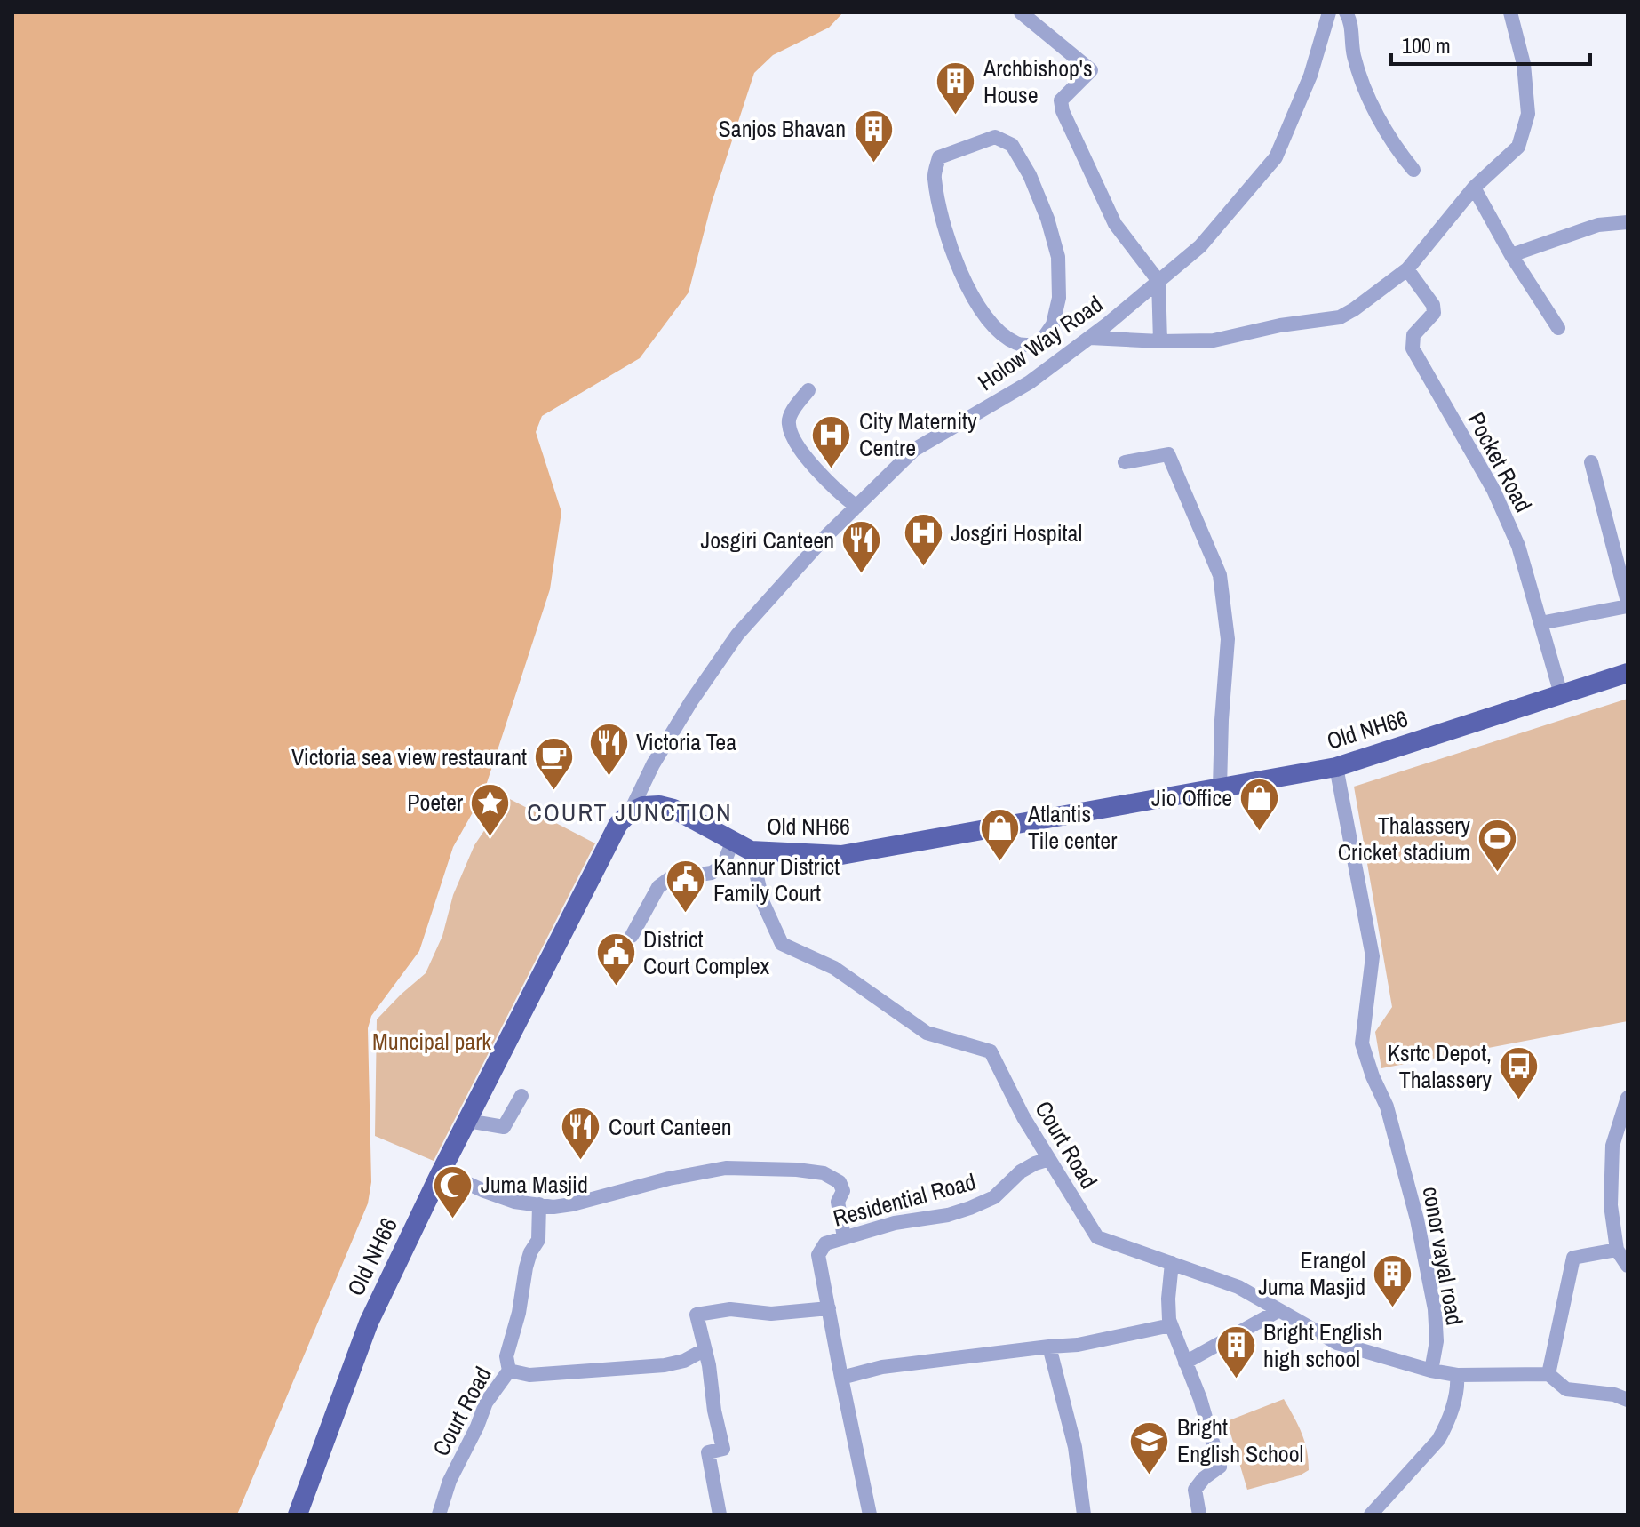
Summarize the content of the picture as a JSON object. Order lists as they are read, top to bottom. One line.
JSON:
{"streets":{"main road":["Old NH66"],"street":["Holow Way Road","Pocket Road","Court Road","Residential Road","conor vayal road"]},"crossings":[["Holow Way Road","Old NH66"],["Pocket Road","Old NH66"],["Old NH66","Court Road"],["Old NH66","conor vayal road"],["Court Road","Residential Road"],["Court Road","conor vayal road"]],"districts":["COURT JUNCTION"],"parks":["Muncipal park"],"places":{"building":["Archbishop's House","Sanjos Bhavan","Erangol Juma Masjid","Bright English high school"],"hospital":["City Maternity Centre","Josgiri Hospital"],"restaurant":["Josgiri Canteen","Victoria Tea","Court Canteen"],"cafe":["Victoria sea view restaurant"],"shop":["Jio Office","Atlantis Tile center"],"place":["Poeter"],"sports":["Thalassery Cricket stadium"],"public building":["Kannur District Family Court","District Court Complex"],"bus stop":["Ksrtc Depot, Thalassery"],"mosque":["Juma Masjid"],"school or university":["Bright English School"]},"scale_bar":"100 m"}
